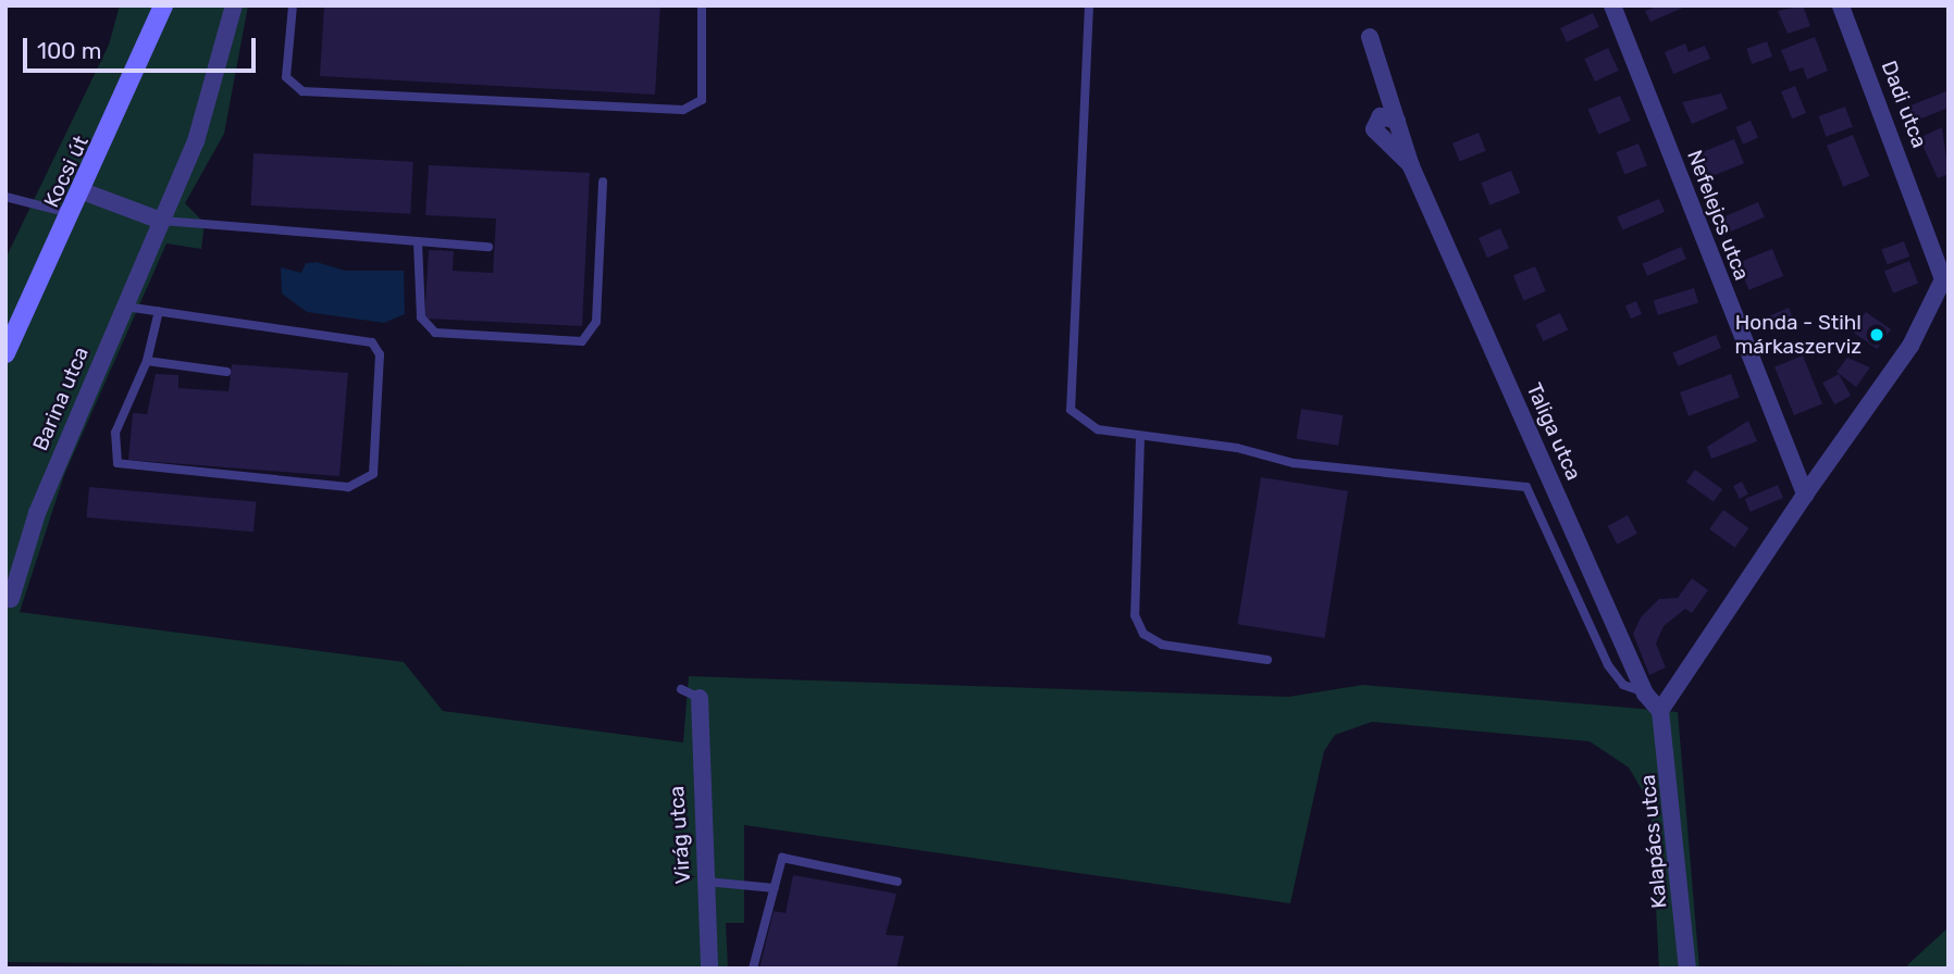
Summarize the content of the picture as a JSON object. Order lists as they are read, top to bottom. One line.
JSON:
{"streets":{"main road":["Kocsi út"],"street":["Dadi utca","Nefelejcs utca","Barina utca","Taliga utca","Virág utca","Kalapács utca"]},"crossings":[["Dadi utca","Nefelejcs utca"],["Taliga utca","Kalapács utca"]],"places":["Honda - Stihl márkaszerviz"],"scale_bar":"100 m"}
